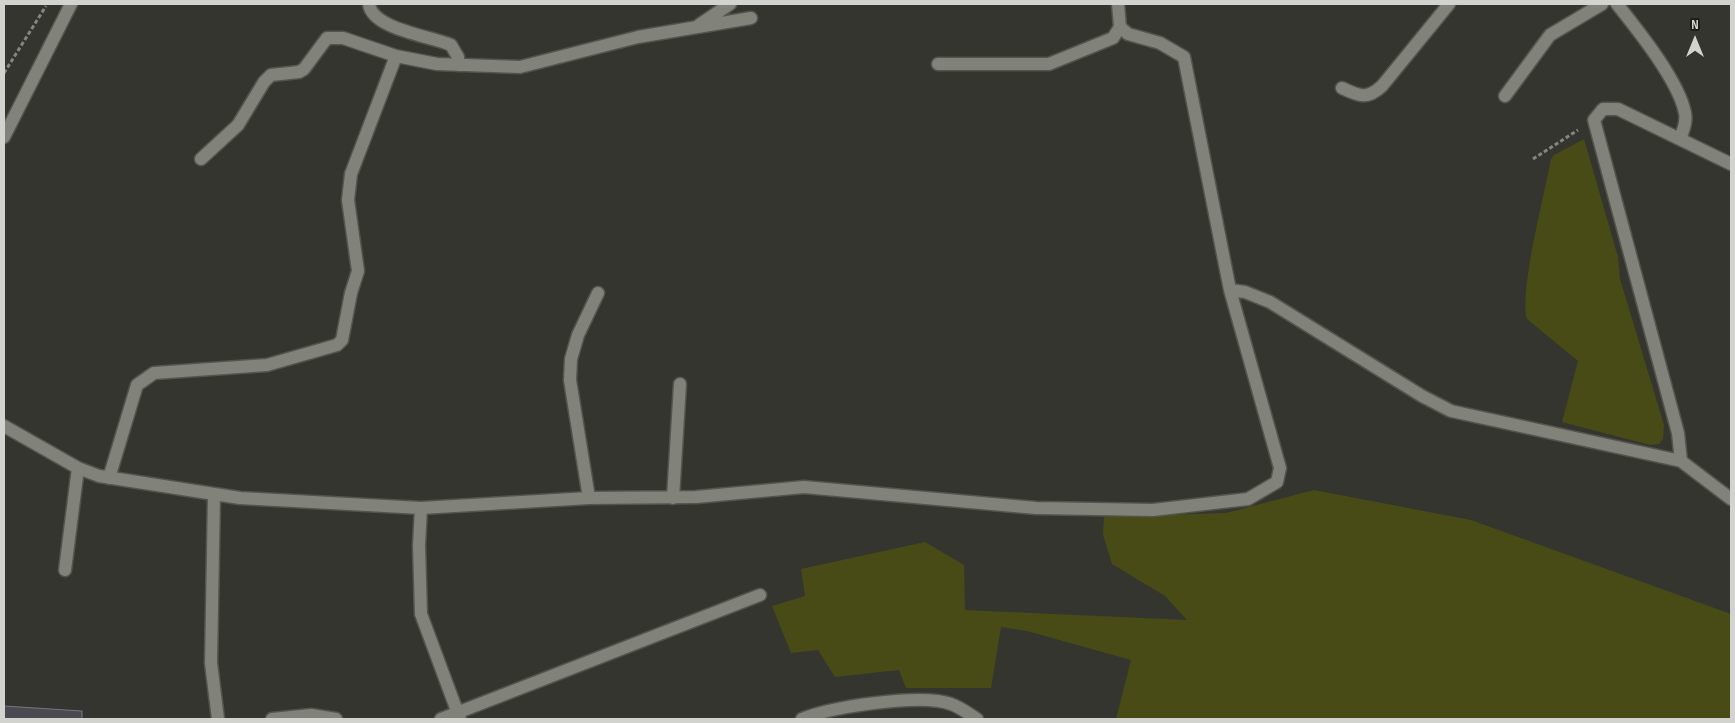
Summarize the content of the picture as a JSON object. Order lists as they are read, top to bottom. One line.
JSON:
{"north":"top"}
